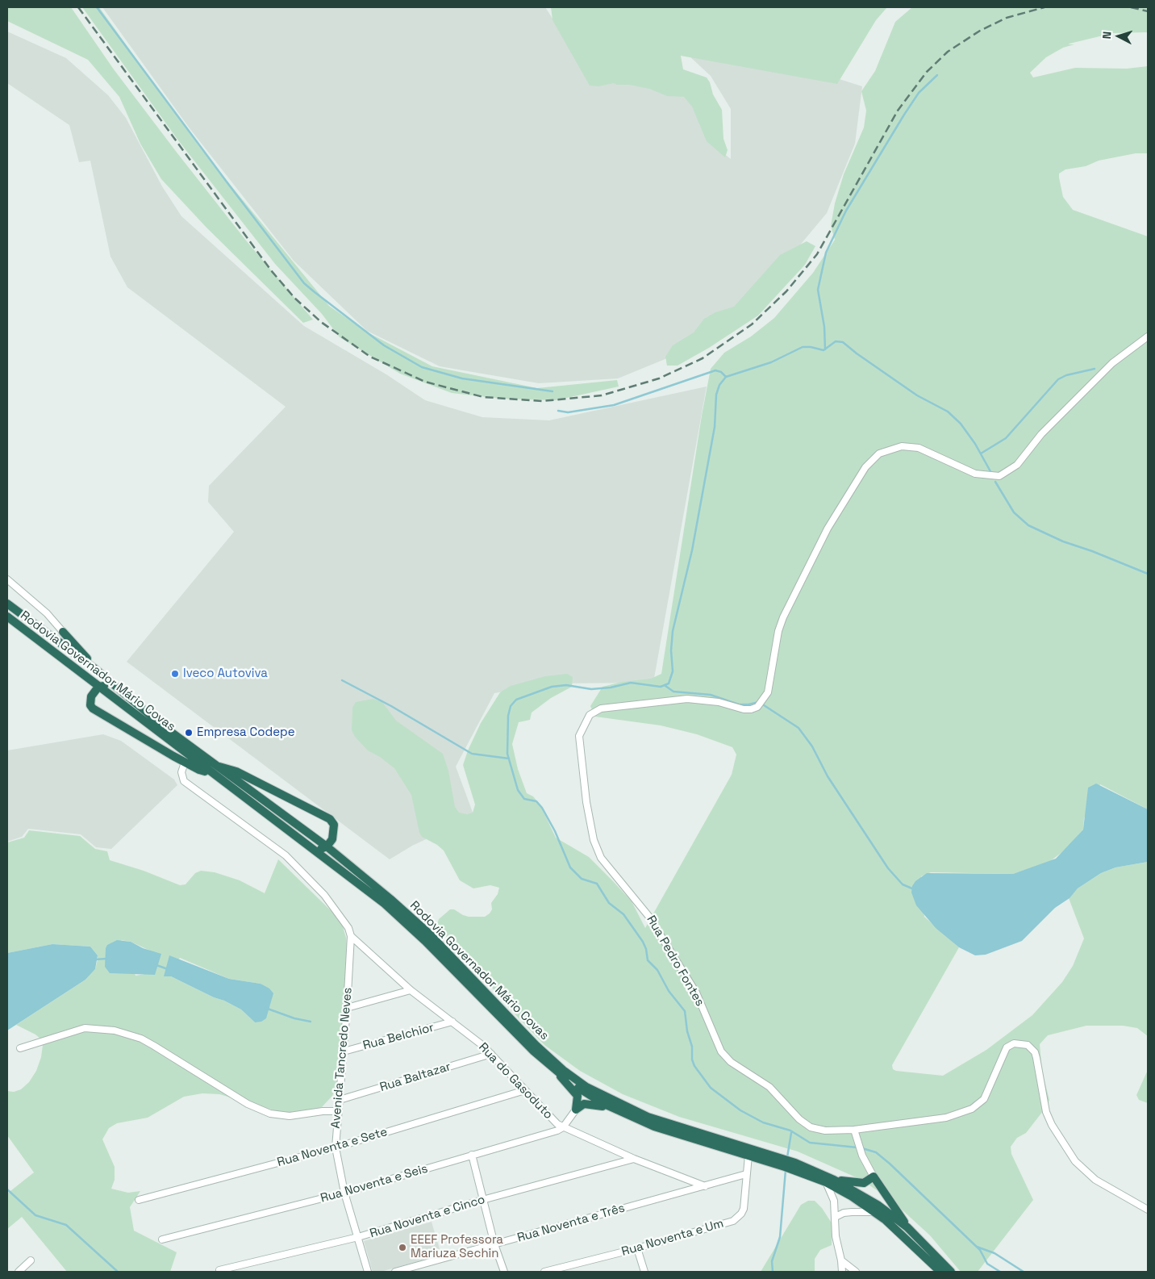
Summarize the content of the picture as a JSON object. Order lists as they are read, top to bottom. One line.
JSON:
{"streets":{"highway":["Rodovia Governador Mário Covas"],"street":["Rua Pedro Fontes","Rua Belchior","Avenida Tancredo Neves","Rua Baltazar","Rua do Gasoduto","Rua Noventa e Sete","Rua Noventa e Seis","Rua Noventa e Cinco","Rua Noventa e Três","Rua Noventa e Um"]},"crossings":[["Rodovia Governador Mário Covas","Rua Noventa e Um"],["Rua Belchior","Avenida Tancredo Neves"],["Rua Belchior","Rua do Gasoduto"],["Avenida Tancredo Neves","Rua Baltazar"],["Avenida Tancredo Neves","Rua do Gasoduto"],["Avenida Tancredo Neves","Rua Noventa e Sete"],["Avenida Tancredo Neves","Rua Noventa e Seis"],["Avenida Tancredo Neves","Rua Noventa e Cinco"],["Rua Baltazar","Rua do Gasoduto"],["Rua do Gasoduto","Rua Noventa e Sete"],["Rua do Gasoduto","Rua Noventa e Seis"],["Rua do Gasoduto","Rua Noventa e Cinco"],["Rua do Gasoduto","Rua Noventa e Três"],["Rua Noventa e Três","Rua Noventa e Um"]],"places":["Iveco Autoviva","Empresa Codepe","EEEF Professora Mariuza Sechin"],"north":"left"}
